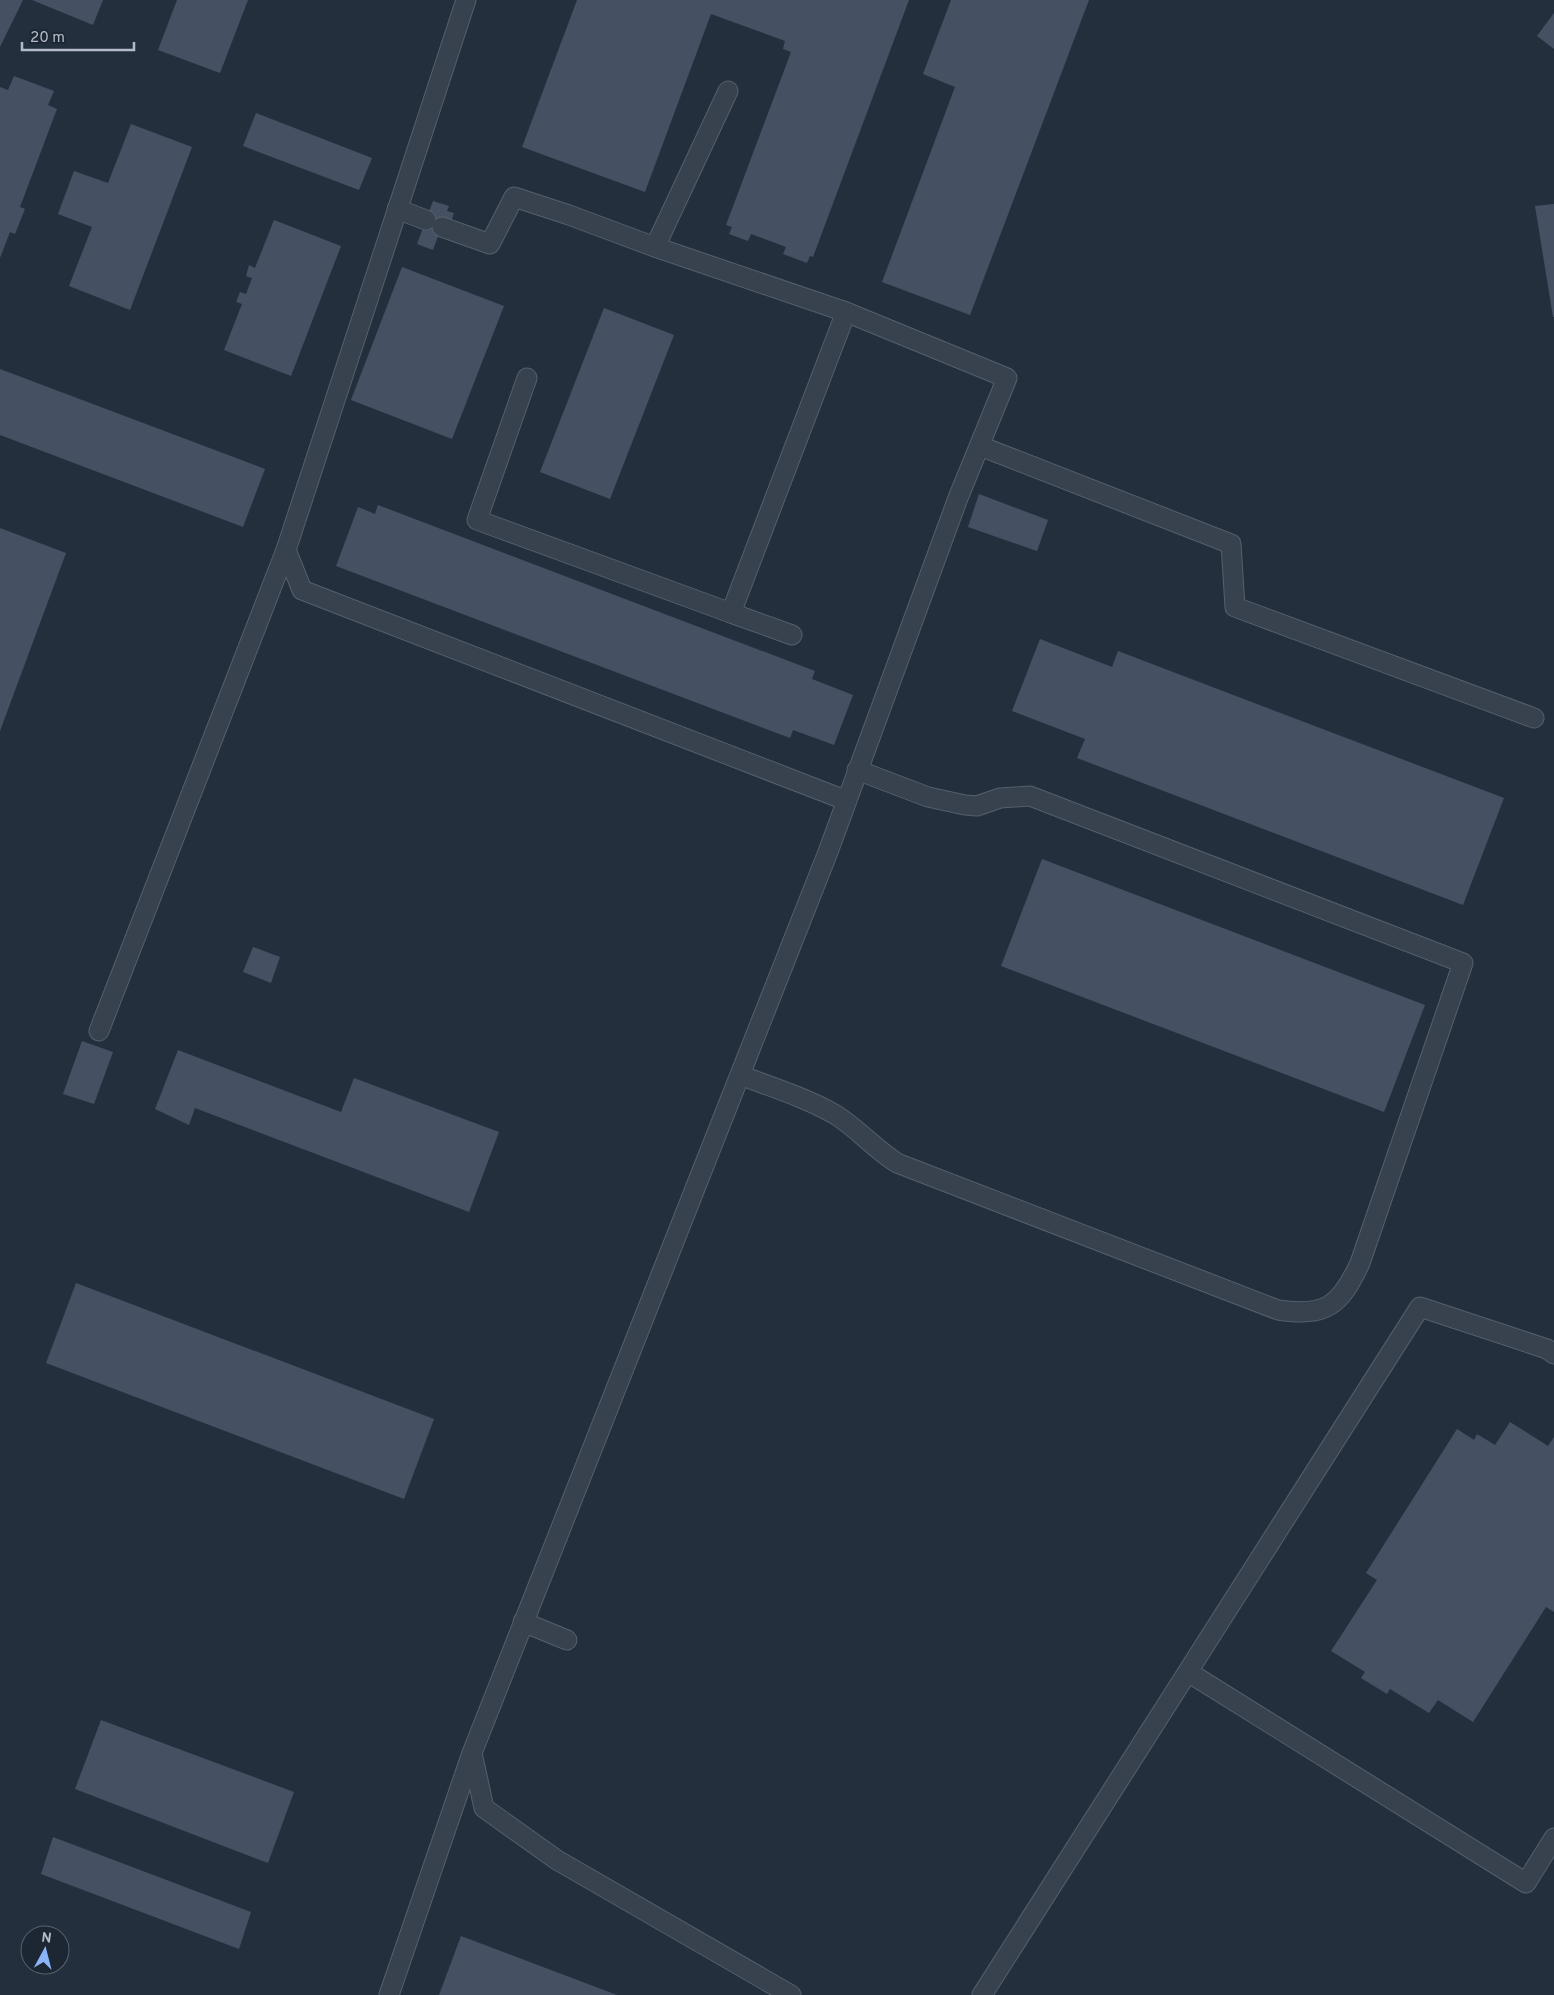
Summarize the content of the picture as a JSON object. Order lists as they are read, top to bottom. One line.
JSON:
{"scale_bar":"20 m","north":"top"}
